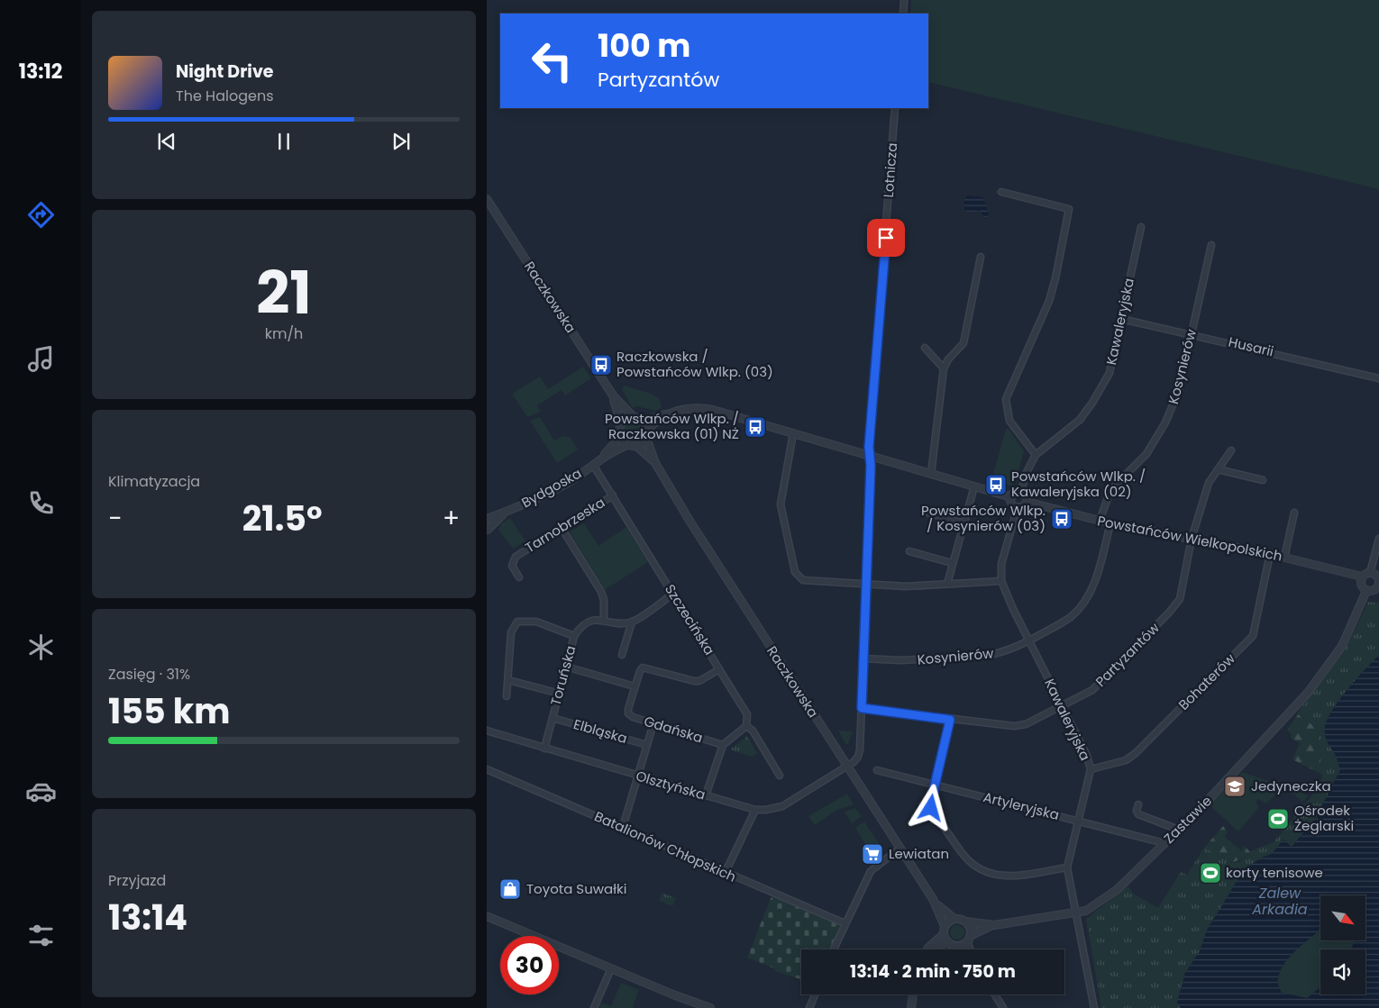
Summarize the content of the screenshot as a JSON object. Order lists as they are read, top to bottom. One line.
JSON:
{"streets":{"street":["Lotnicza","Raczkowska","Kawaleryjska","Husarii","Kosynierów","Bydgoska","Tarnobrzeska","Powstańców Wielkopolskich","Szczecińska","Partyzantów","Toruńska","Bohaterów","Gdańska","Elbląska","Olsztyńska","Artyleryjska","Zastawie","Batalionów Chłopskich"]},"crossings":[["Lotnicza","Raczkowska"],["Lotnicza","Kosynierów"],["Lotnicza","Partyzantów"],["Lotnicza","Olsztyńska"],["Raczkowska","Bydgoska"],["Raczkowska","Olsztyńska"],["Kawaleryjska","Husarii"],["Kawaleryjska","Kosynierów"],["Kawaleryjska","Powstańców Wielkopolskich"],["Kawaleryjska","Partyzantów"],["Kawaleryjska","Bohaterów"],["Kawaleryjska","Artyleryjska"],["Kawaleryjska","Zastawie"],["Husarii","Kosynierów"],["Kosynierów","Powstańców Wielkopolskich"],["Bydgoska","Szczecińska"],["Tarnobrzeska","Szczecińska"],["Powstańców Wielkopolskich","Partyzantów"],["Powstańców Wielkopolskich","Bohaterów"],["Toruńska","Elbląska"],["Toruńska","Olsztyńska"],["Artyleryjska","Zastawie"]],"water":["Zalew Arkadia"],"places":{"bus stop":["Raczkowska / Powstańców Wlkp. (03)","Powstańców Wlkp. / Raczkowska (01) NŻ","Powstańców Wlkp. / Kawaleryjska (02)","Powstańców Wlkp. / Kosynierów (03)"],"school or university":["Jedyneczka"],"sports":["Ośrodek Żeglarski","korty tenisowe"],"supermarket":["Lewiatan"],"shop":["Toyota Suwałki"]},"north":"bottom right","page":{"tabs":"13:12","turn":["100 m","Partyzantów"],"song":["Night Drive","The Halogens"],"tile":[["21","km/h"],"Klimatyzacja",["Zasięg · 31%","155 km"],["Przyjazd","13:14"]],"heat":["−","21.5°","+"],"limit":"30","trip":"13:14 · 2 min · 750 m"}}
